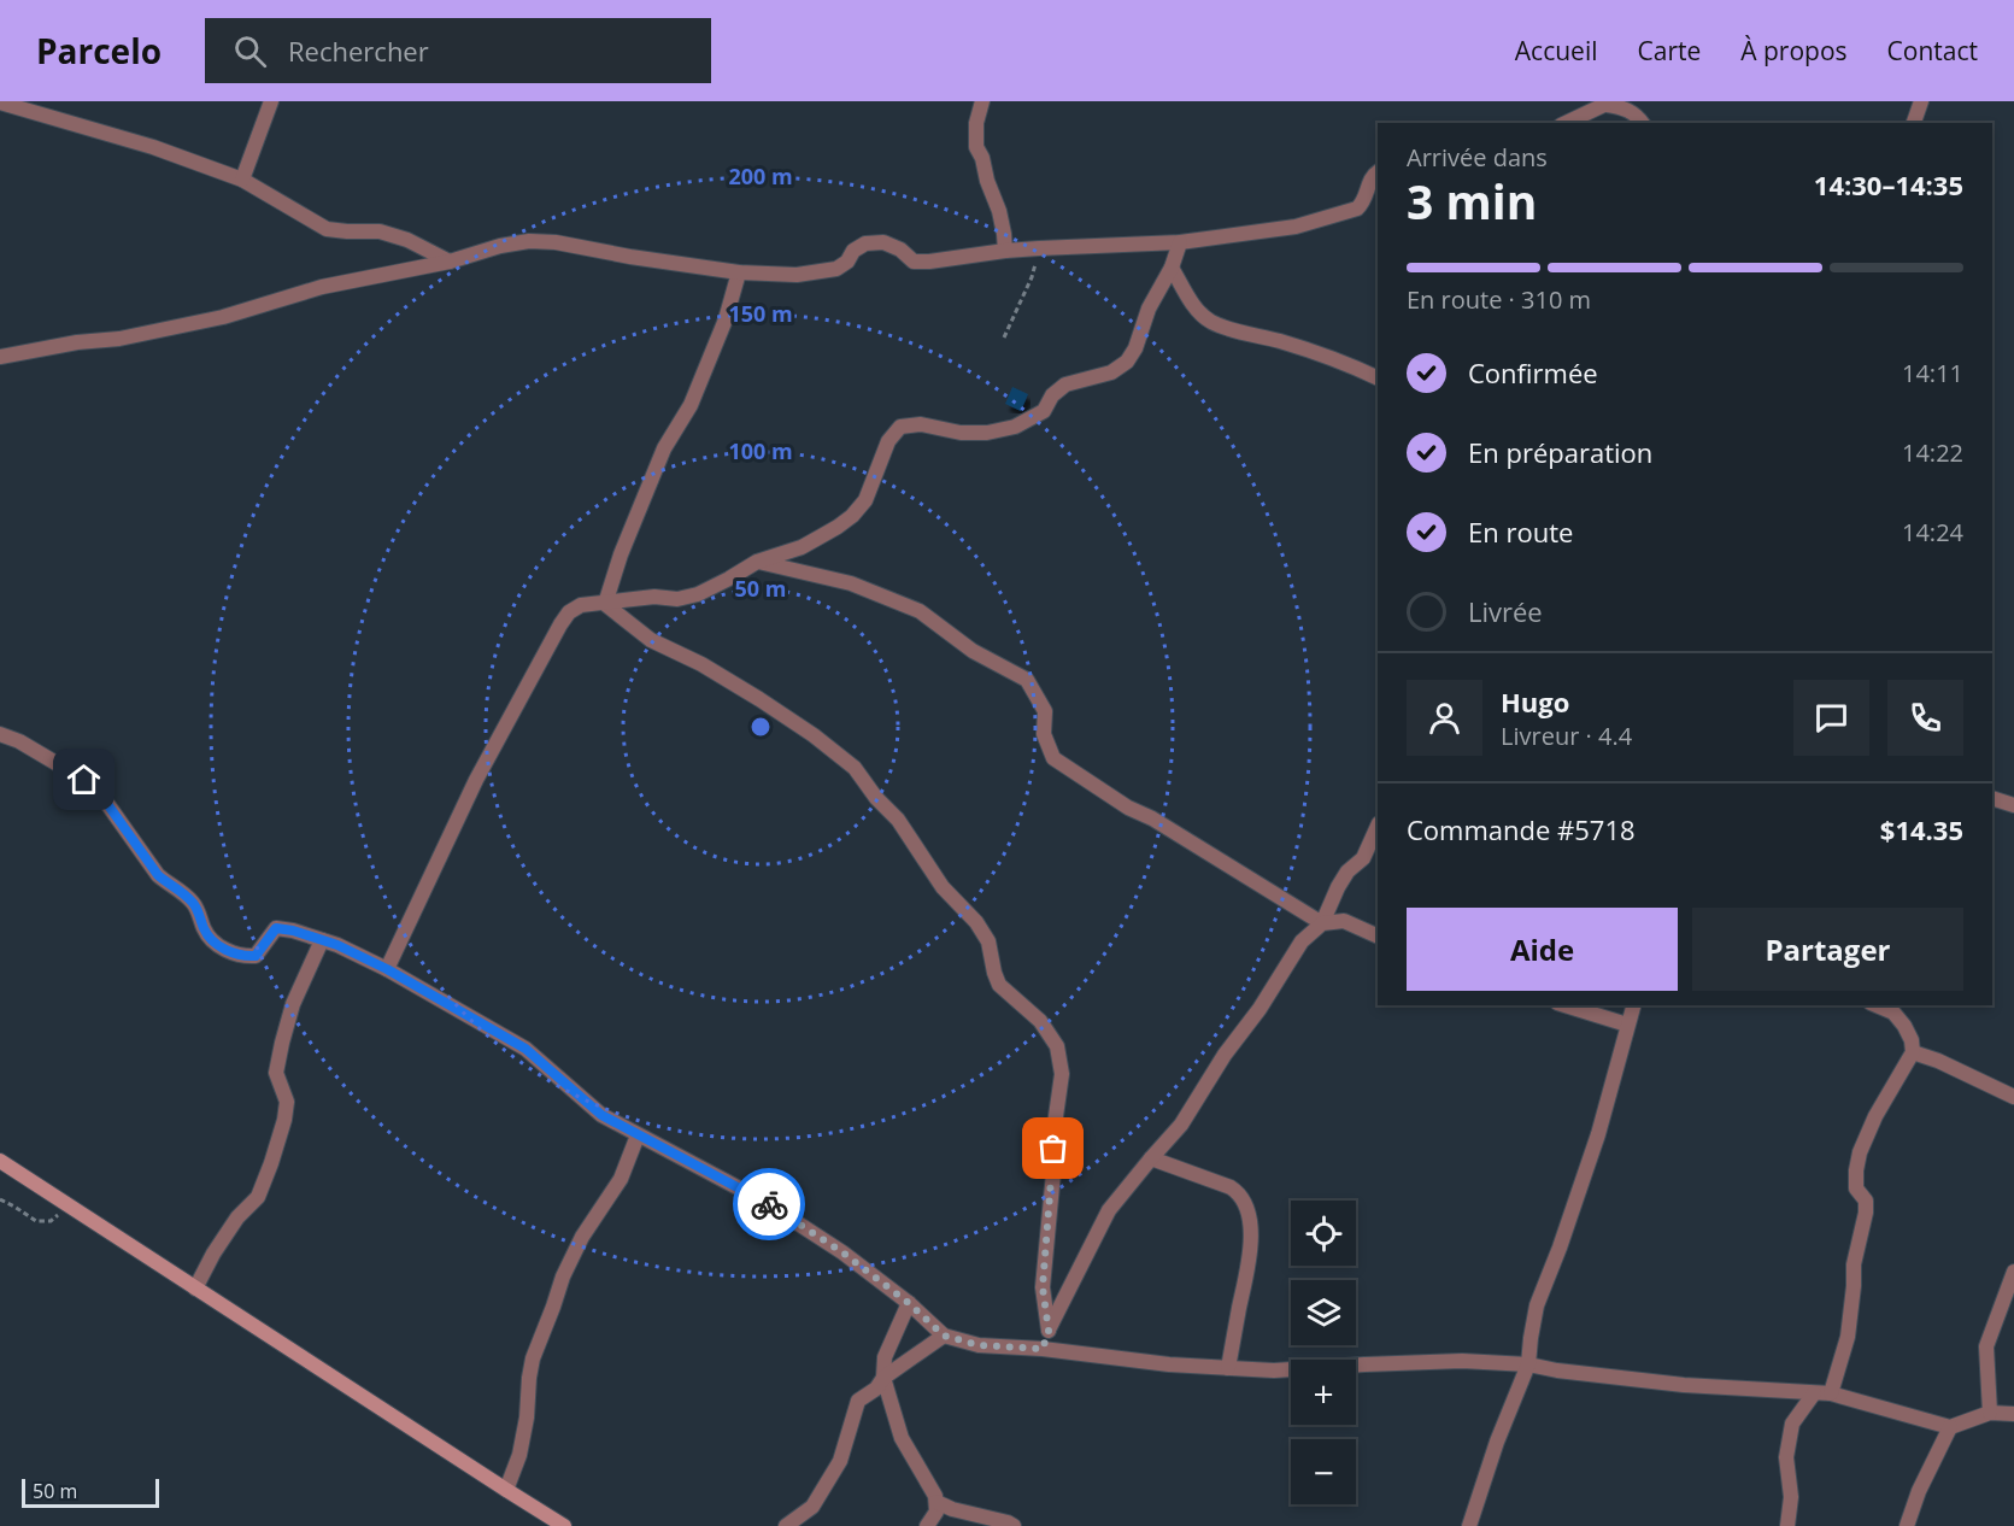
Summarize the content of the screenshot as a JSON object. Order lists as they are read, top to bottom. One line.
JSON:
{"scale_bar":"50 m","page":{"header":"Parcelo","search":"Rechercher","nav":["Accueil","Carte","À propos","Contact"],"heading":["3 min","Arrivée dans","14:30–14:35"],"panel":["Hugo","Livreur · 4.4","Commande #5718","$14.35"],"bar":"En route · 310 m","list":[["Confirmée","14:11"],["En préparation","14:22"],["En route","14:24"],"Livrée"],"buttons":["Aide","Partager"],"map_buttons":["+","−"],"scale":"50 m"},"rings":["200 m","150 m","100 m","50 m"]}
